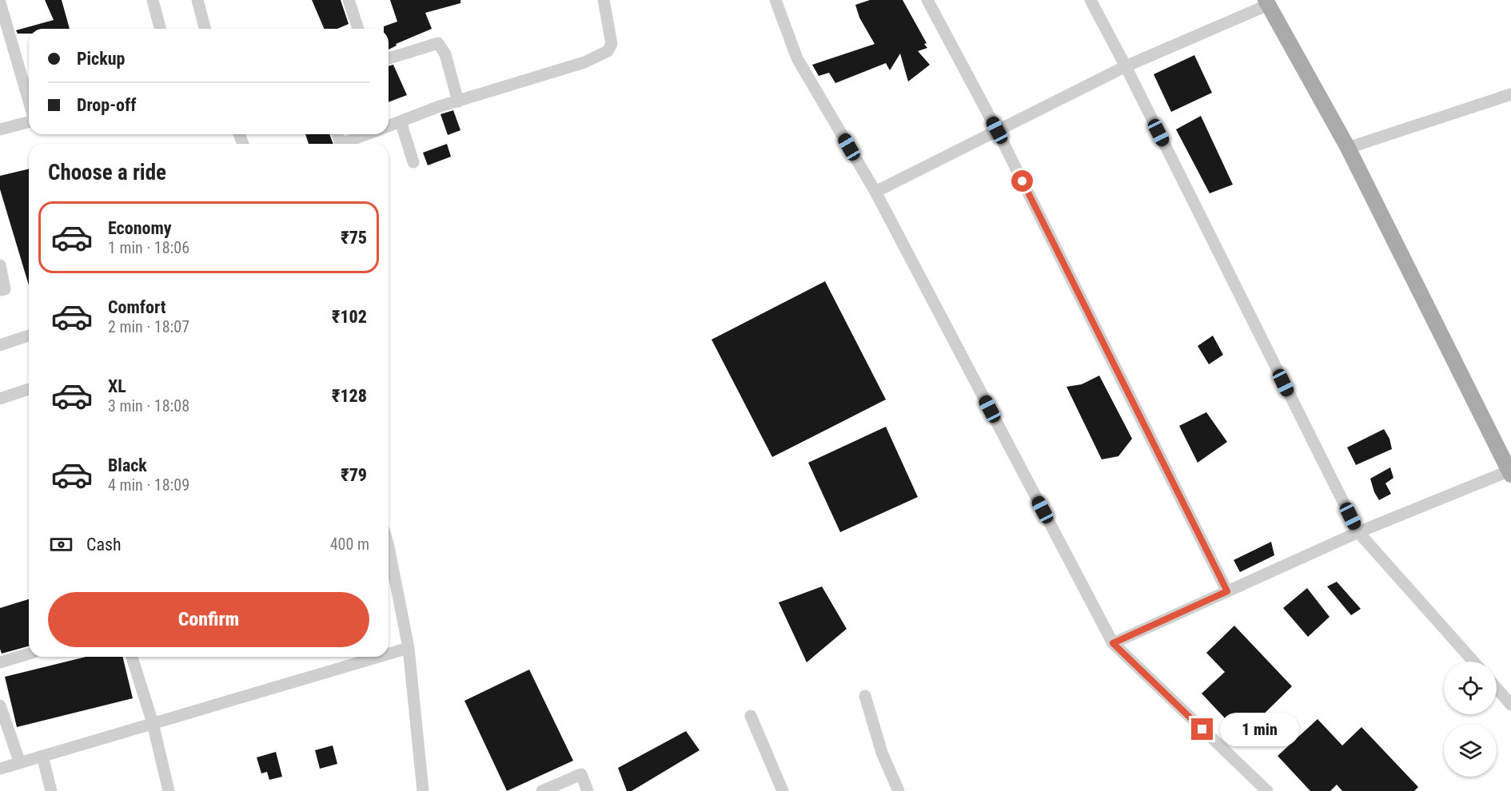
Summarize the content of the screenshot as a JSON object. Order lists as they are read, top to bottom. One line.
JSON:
{"page":{"banner":["Pickup","Drop-off"],"heading":"Choose a ride","list":[{"name":"Economy","note":"1 min · 18:06","value":"₹75"},{"name":"Comfort","note":"2 min · 18:07","value":"₹102"},{"name":"XL","note":"3 min · 18:08","value":"₹128"},{"name":"Black","note":"4 min · 18:09","value":"₹79"}],"pay":["Cash","400 m"],"buttons":"Confirm","bubble":"1 min"}}
